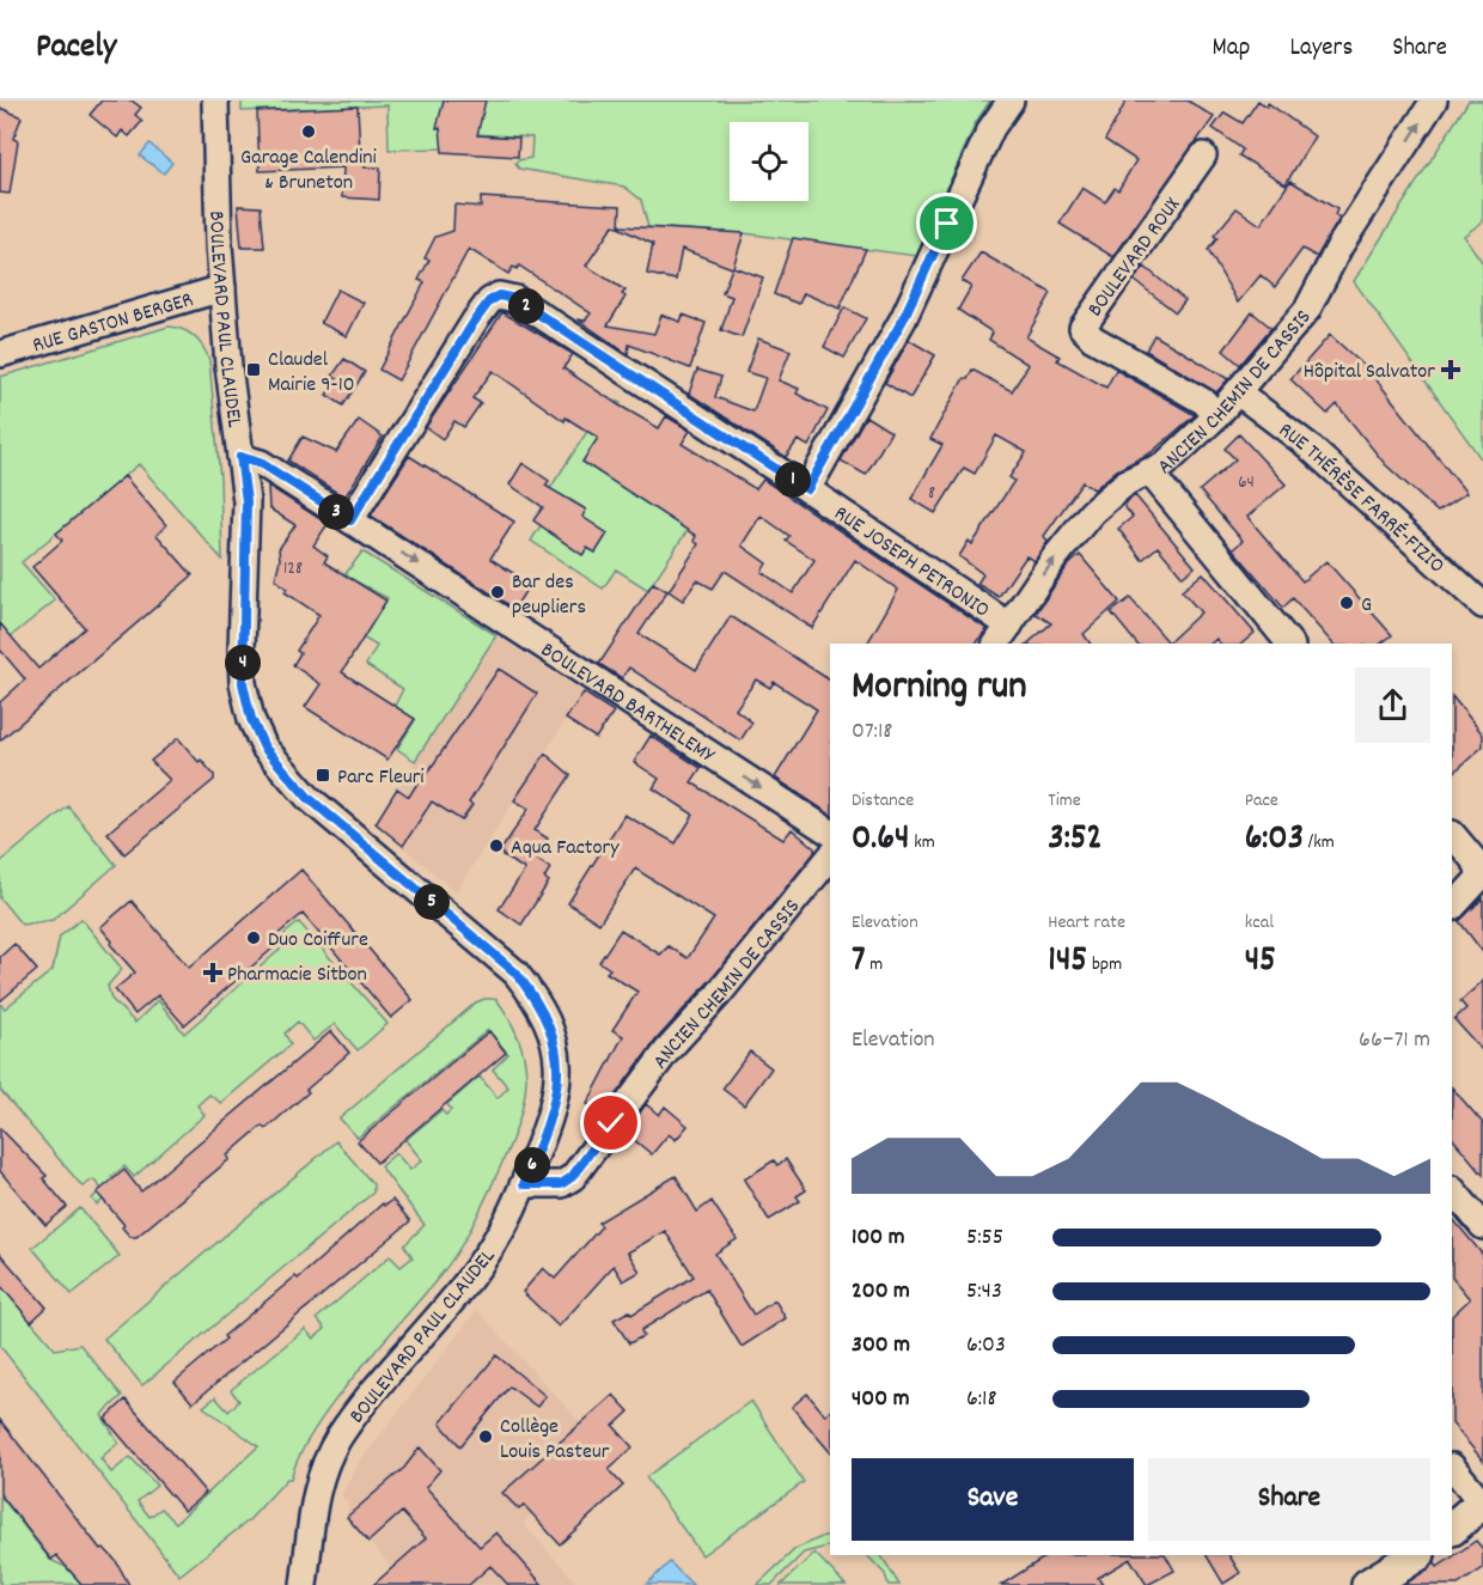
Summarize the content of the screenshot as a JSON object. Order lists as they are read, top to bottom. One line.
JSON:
{"streets":{"street":["BOULEVARD ROUX","BOULEVARD PAUL CLAUDEL","RUE GASTON BERGER","ANCIEN CHEMIN DE CASSIS","RUE THÉRÈSE FARRÉ-FIZIO","RUE JOSEPH PETRONIO","BOULEVARD BARTHELEMY"]},"crossings":[["BOULEVARD ROUX","ANCIEN CHEMIN DE CASSIS"],["BOULEVARD PAUL CLAUDEL","RUE GASTON BERGER"],["BOULEVARD PAUL CLAUDEL","ANCIEN CHEMIN DE CASSIS"],["BOULEVARD PAUL CLAUDEL","BOULEVARD BARTHELEMY"],["ANCIEN CHEMIN DE CASSIS","RUE THÉRÈSE FARRÉ-FIZIO"],["ANCIEN CHEMIN DE CASSIS","RUE JOSEPH PETRONIO"],["RUE JOSEPH PETRONIO","BOULEVARD BARTHELEMY"]],"one_way":["ANCIEN CHEMIN DE CASSIS","BOULEVARD BARTHELEMY"],"places":{"other":["Garage Calendini & Bruneton","Bar des peupliers","G","Aqua Factory","Duo Coiffure","Collège Louis Pasteur"],"transit":["Claudel Mairie 9-10","Parc Fleuri"],"health":["Hôpital Salvator","Pharmacie Sitbon"]},"house_numbers":["64","8","128"],"page":{"header":"Pacely","nav":["Map","Layers","Share"],"pins":["2","1","3","4","5","6"],"heading":["Morning run","07:18"],"stats":[["Distance","0.64 km"],["Time","3:52"],["Pace","6:03 /km"],["Elevation","7 m"],["Heart rate","145 bpm"],["kcal","45"]],"chart":["Elevation","66–71 m"],"list":[{"name":"100 m","note":"5:55"},{"name":"200 m","note":"5:43"},{"name":"300 m","note":"6:03"},{"name":"400 m","note":"6:18"}],"buttons":["Save","Share"]}}
